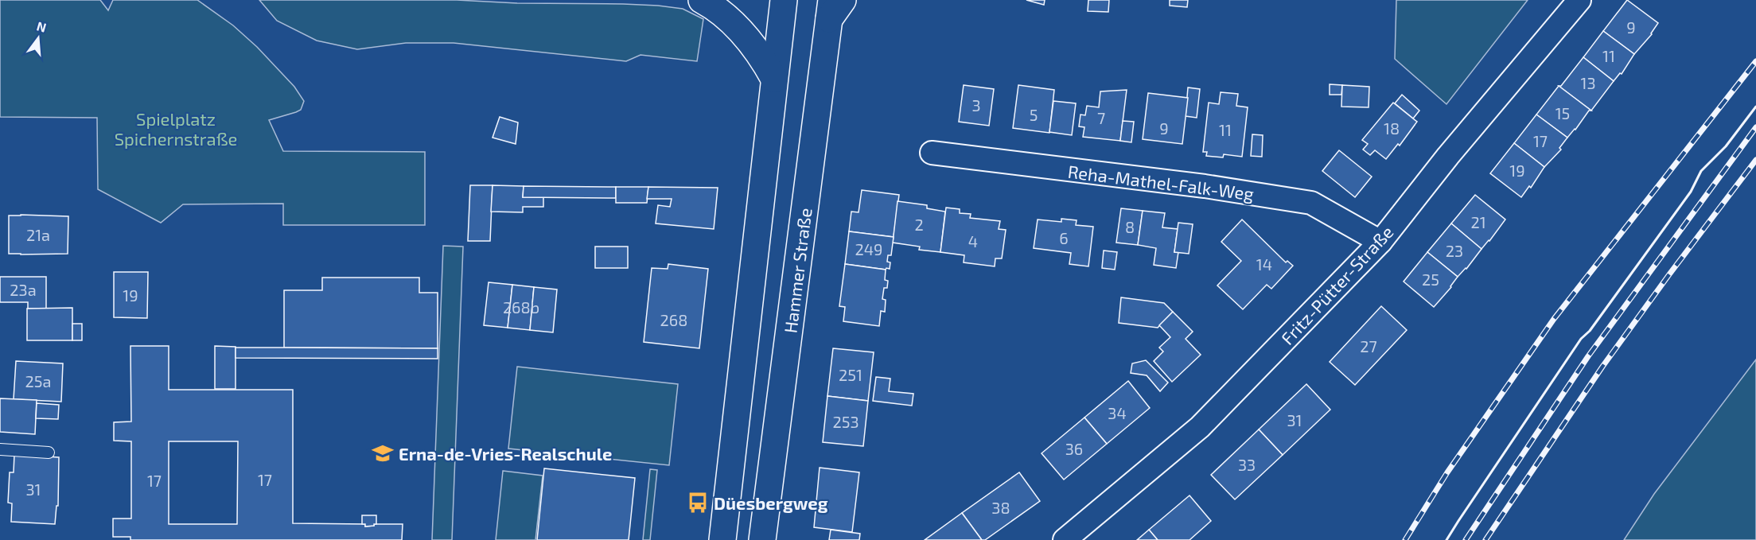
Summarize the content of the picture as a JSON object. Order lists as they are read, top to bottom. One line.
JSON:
{"streets":{"main road":["Hammer Straße"],"street":["Reha-Mathel-Falk-Weg","Fritz-Pütter-Straße"]},"crossings":[["Reha-Mathel-Falk-Weg","Fritz-Pütter-Straße"]],"parks":["Spielplatz Spichernstraße"],"places":{"school or university":["Erna-de-Vries-Realschule"],"bus stop":["Düesbergweg"]},"house_numbers":["9","11","13","3","15","5","7","9","18","11","17","19","21","2","8","21a","6","4","249","23","14","25","23a","19","268b","268","27","251","25a","34","31","253","36","33","17","17","31","38"],"north":"top"}
